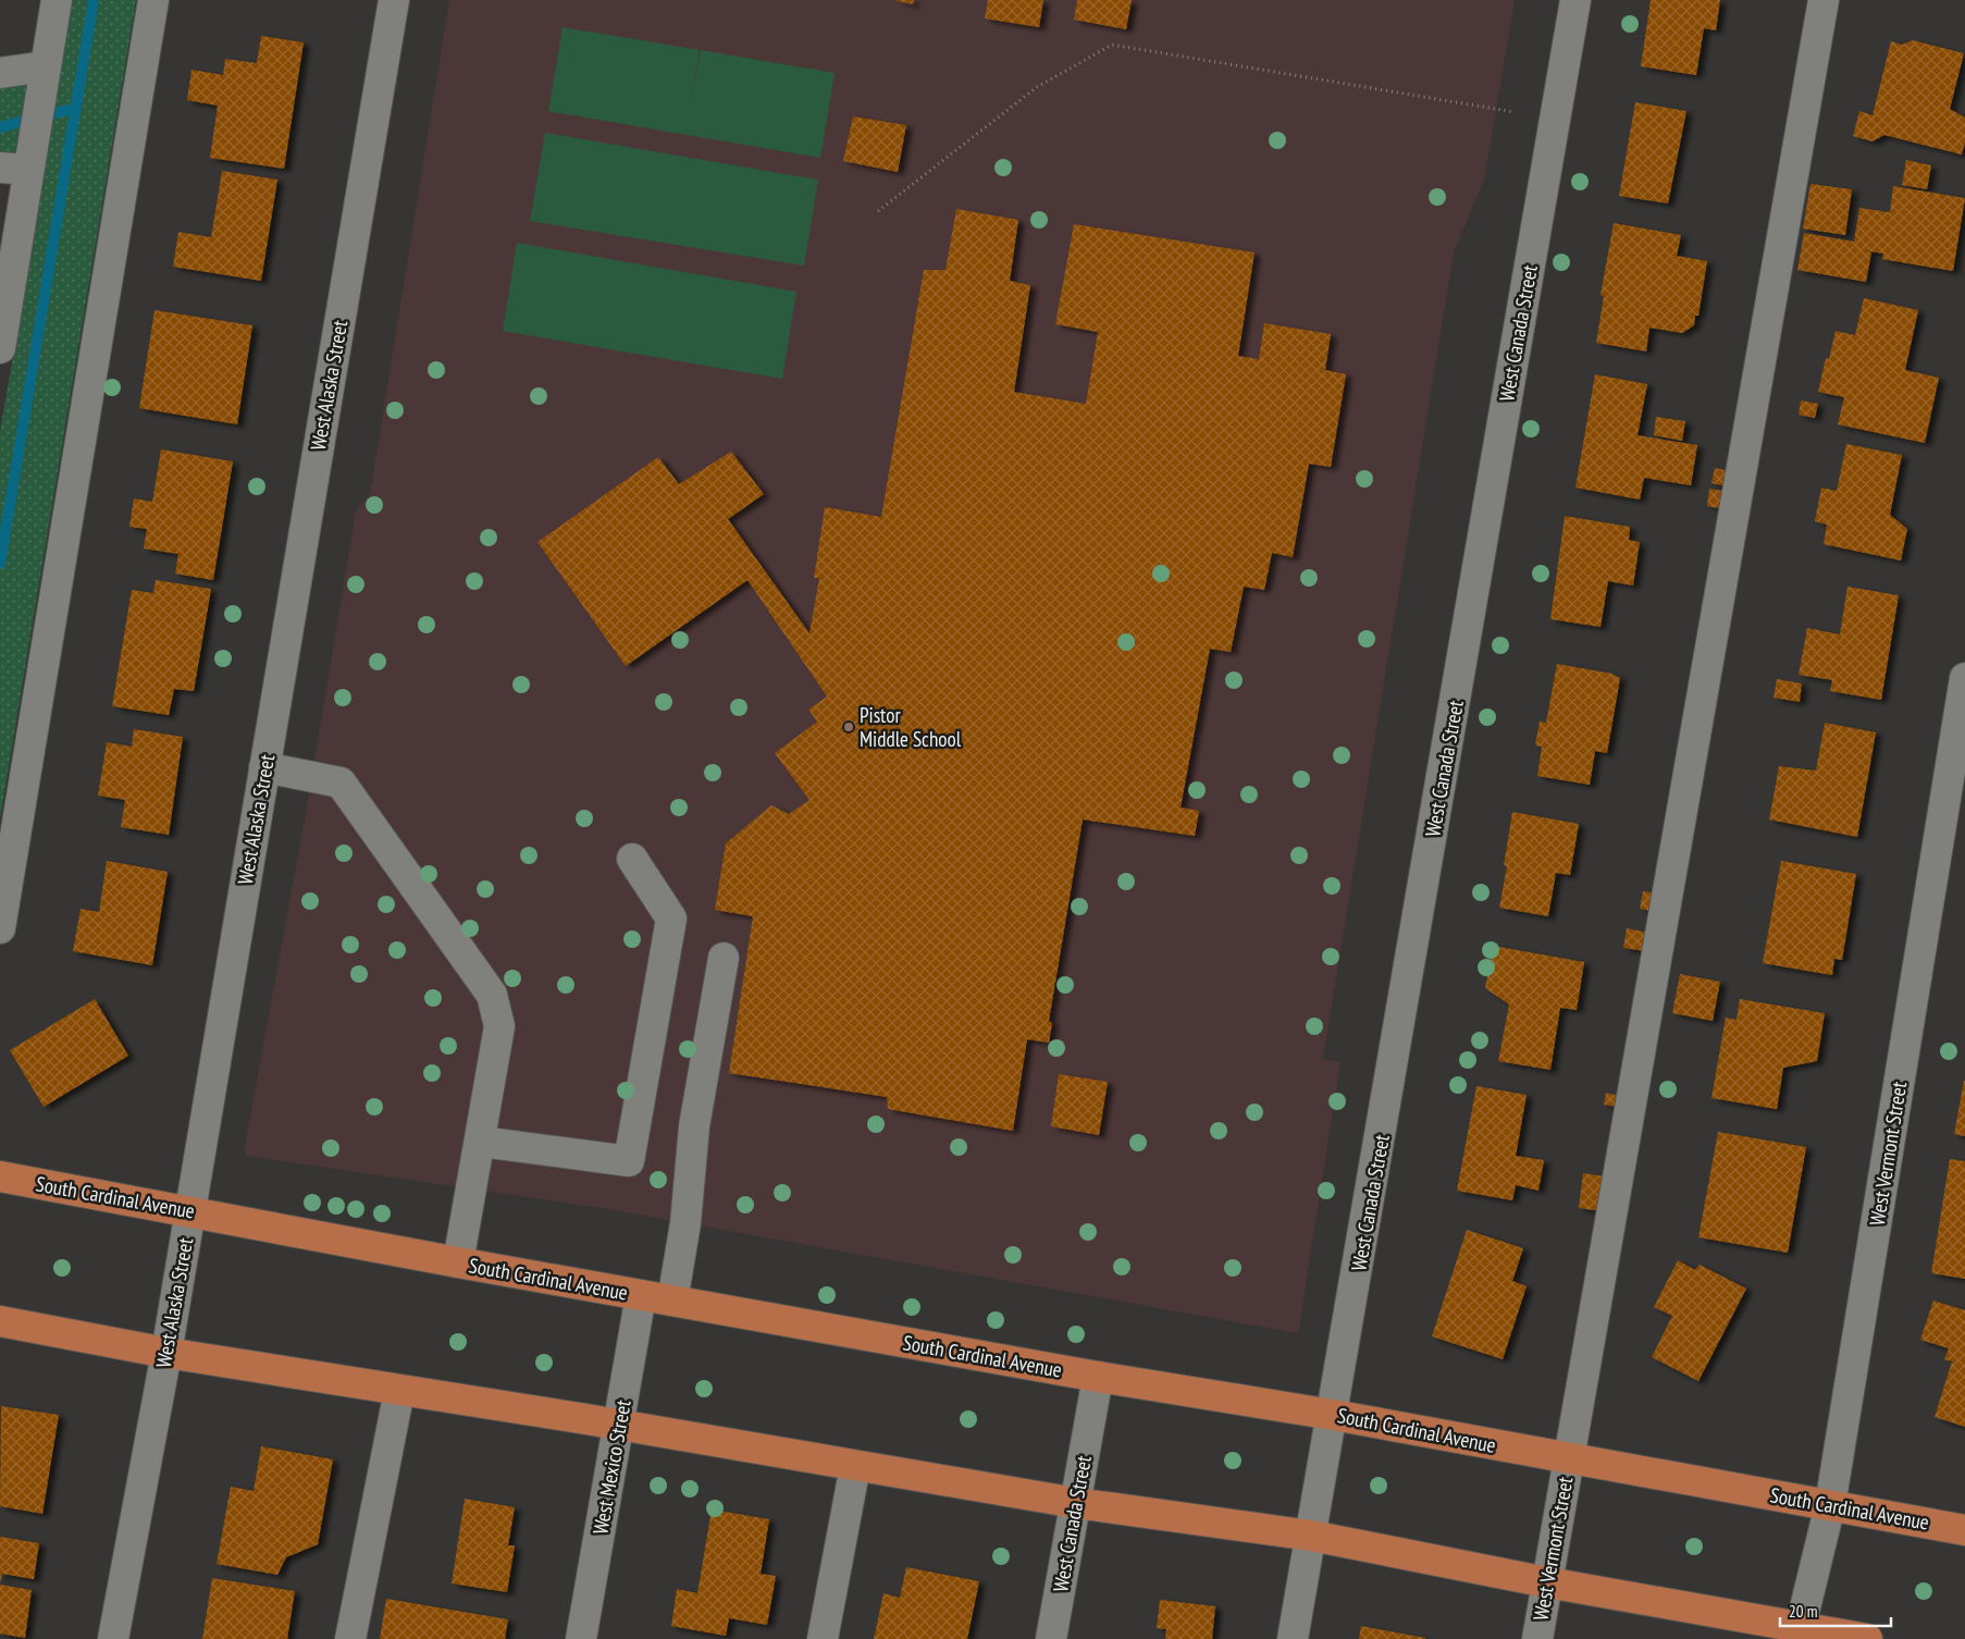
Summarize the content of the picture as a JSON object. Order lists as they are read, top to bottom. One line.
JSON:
{"streets":{"main road":["South Cardinal Avenue"],"street":["West Canada Street","West Alaska Street","West Vermont Street","West Mexico Street"]},"crossings":[["West Canada Street","South Cardinal Avenue"],["West Alaska Street","South Cardinal Avenue"],["West Vermont Street","South Cardinal Avenue"],["South Cardinal Avenue","West Mexico Street"]],"places":["Pistor Middle School"],"scale_bar":"20 m"}
